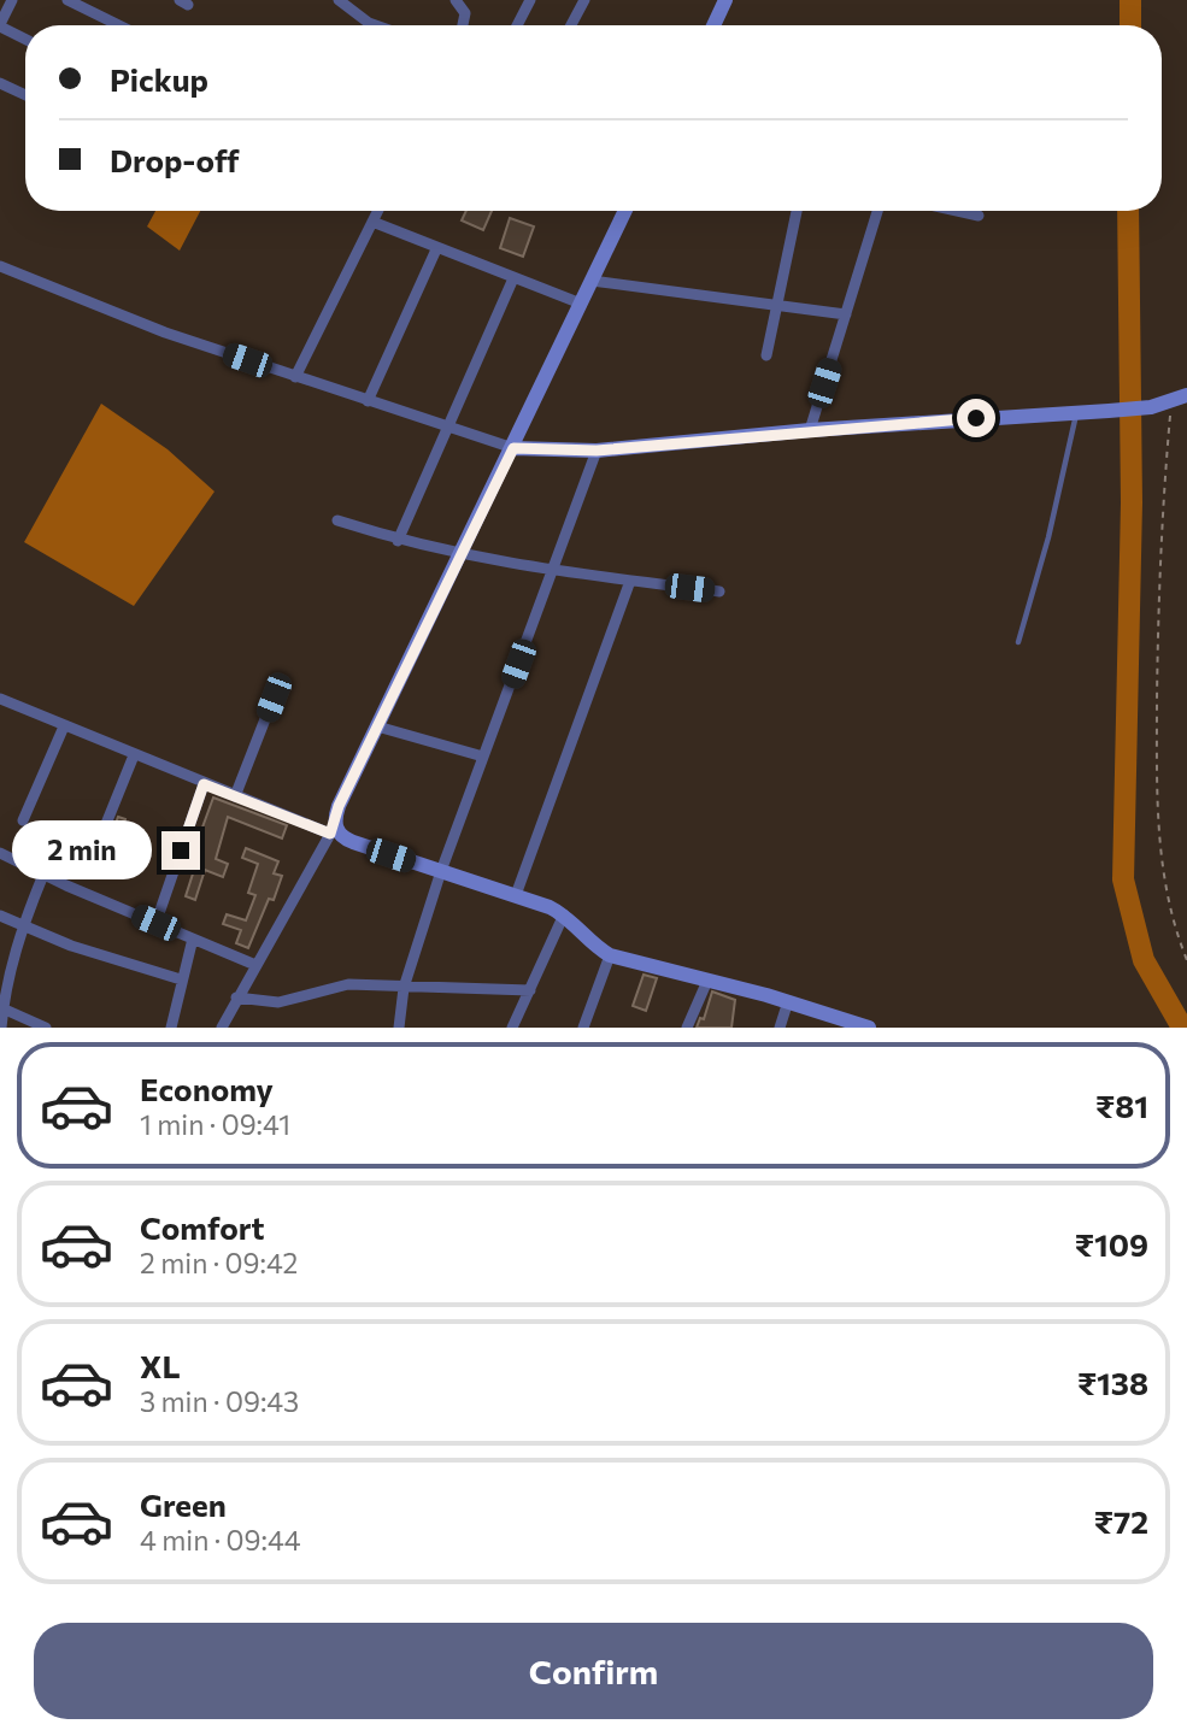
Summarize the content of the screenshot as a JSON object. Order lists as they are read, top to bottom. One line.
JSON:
{"page":{"banner":["Pickup","Drop-off"],"bubble":"2 min","list":[{"name":"Economy","note":"1 min · 09:41","value":"₹81"},{"name":"Comfort","note":"2 min · 09:42","value":"₹109"},{"name":"XL","note":"3 min · 09:43","value":"₹138"},{"name":"Green","note":"4 min · 09:44","value":"₹72"}],"buttons":"Confirm"}}
